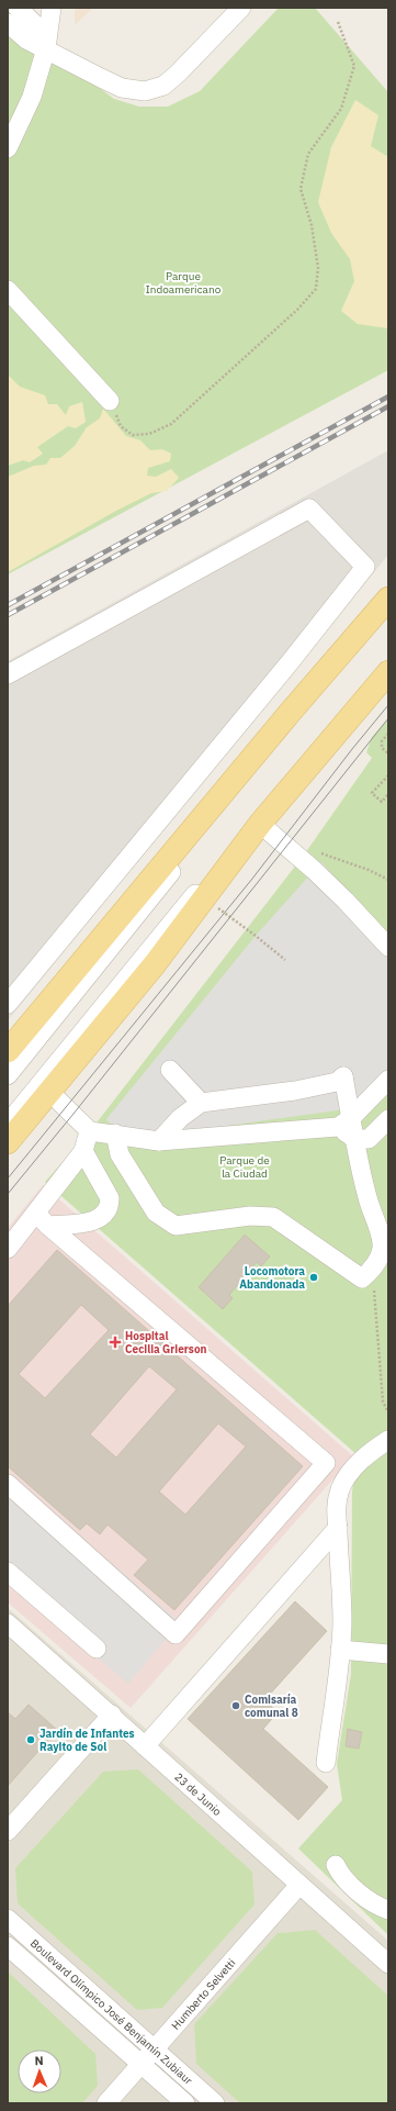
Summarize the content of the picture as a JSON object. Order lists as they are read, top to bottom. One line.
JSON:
{"streets":{"street":["23 de Junio","Humberto Selvetti","Boulevard Olímpico José Benjamín Zubiaur"]},"crossings":[["23 de Junio","Humberto Selvetti"],["Humberto Selvetti","Boulevard Olímpico José Benjamín Zubiaur"]],"parks":["Parque Indoamericano","Parque de la Ciudad"],"places":{"other":["Locomotora Abandonada","Comisaría comunal 8","Jardín de Infantes Rayito de Sol"],"health":["Hospital Cecilia Grierson"]},"north":"top"}
